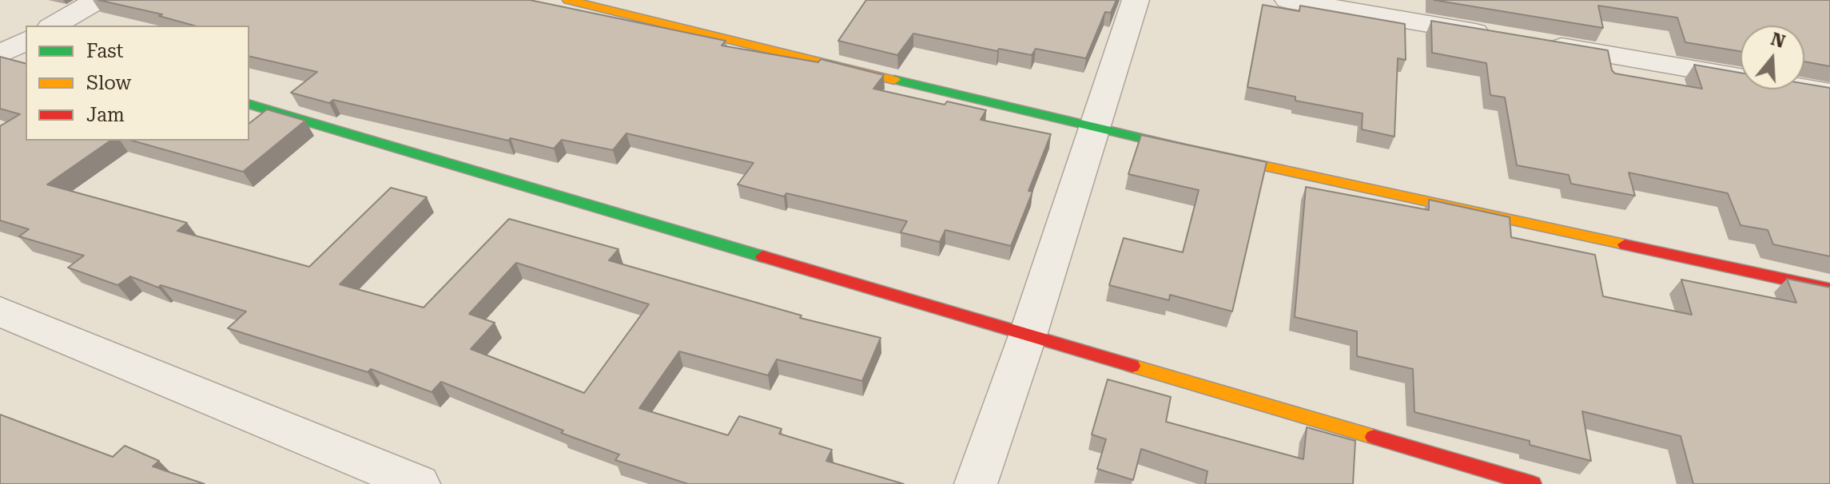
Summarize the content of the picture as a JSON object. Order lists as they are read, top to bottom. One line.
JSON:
{"legend":["Fast","Slow","Jam"],"north":"top"}
